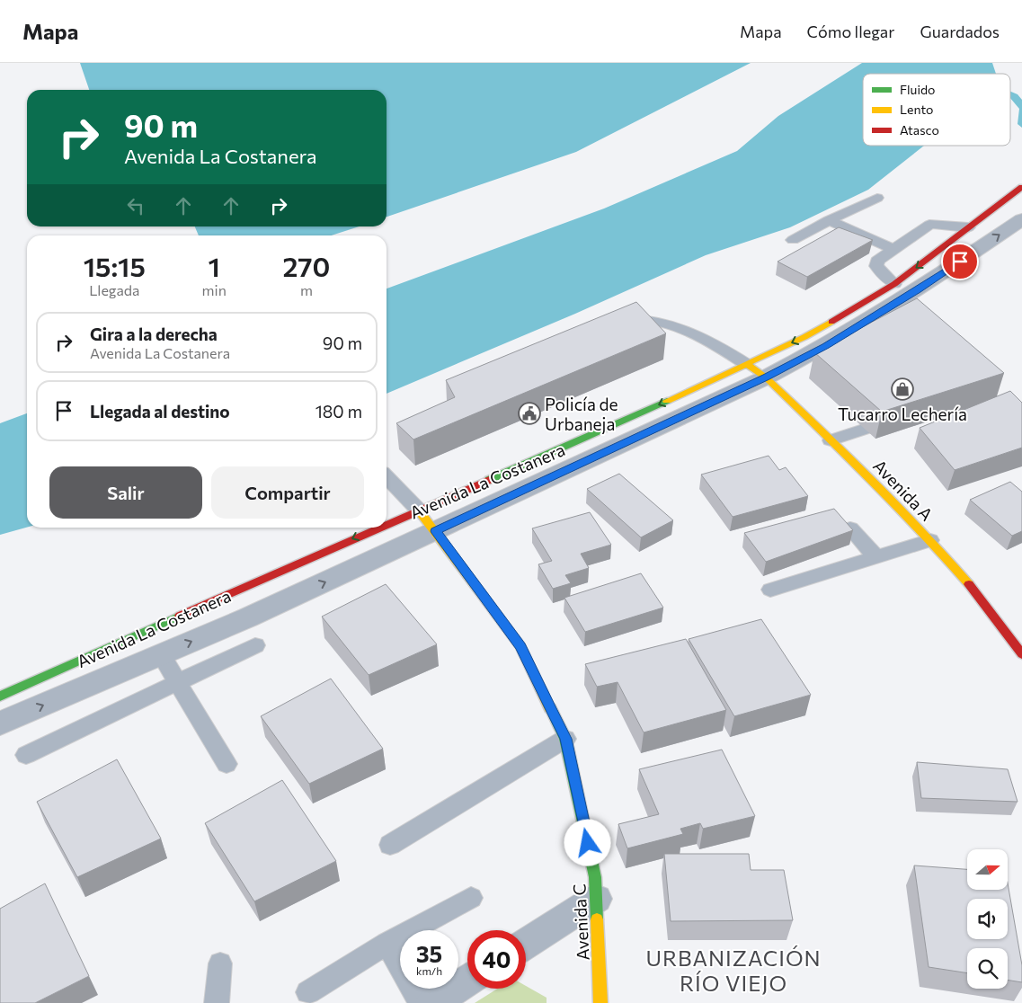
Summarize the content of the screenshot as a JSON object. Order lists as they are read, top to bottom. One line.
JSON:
{"streets":{"street":["Avenida La Costanera","Avenida A","Avenida C"]},"crossings":[["Avenida La Costanera","Avenida A"],["Avenida La Costanera","Avenida C"]],"districts":["URBANIZACIÓN RÍO VIEJO"],"places":{"shop":["Tucarro Lechería"],"public building":["Policía de Urbaneja"]},"legend":["Fluido","Lento","Atasco"],"north":"right","page":{"header":"Mapa","nav":["Mapa","Cómo llegar","Guardados"],"turn":["90 m","Avenida La Costanera"],"eta":["15:15","Llegada","1","min","270","m"],"list":[{"name":"Gira a la derecha","note":"Avenida La Costanera","value":"90 m"},{"name":"Llegada al destino","value":"180 m"}],"buttons":["Salir","Compartir"],"speed":"35 km/h","limit":"40"}}
